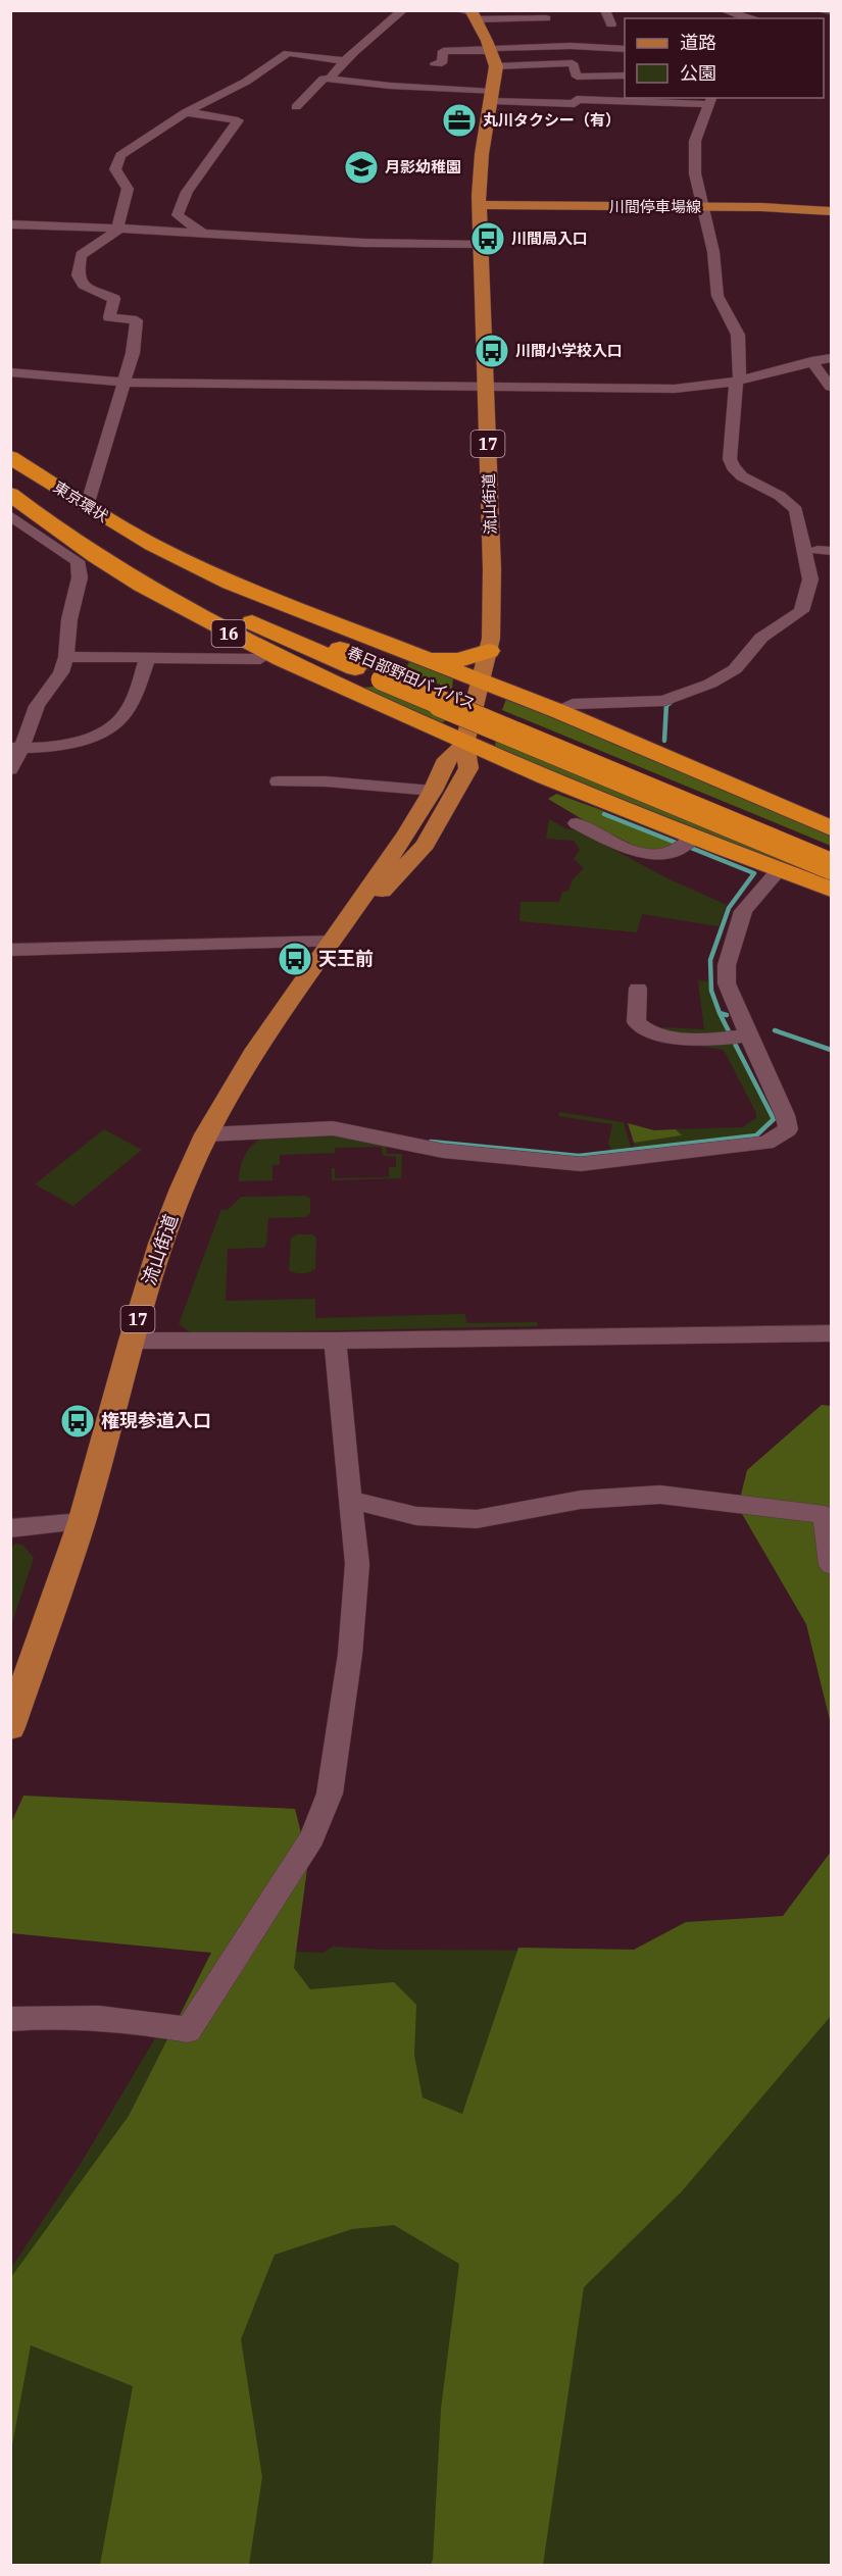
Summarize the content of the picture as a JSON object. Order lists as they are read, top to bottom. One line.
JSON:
{"streets":{"highway":["東京環状","16","春日部野田バイパス"],"main road":["川間停車場線","17","流山街道"]},"crossings":[["川間停車場線","流山街道"],["東京環状","流山街道"],["流山街道","16"]],"places":{"office":["丸川タクシー（有）"],"school or university":["月影幼稚園"],"bus stop":["川間局入口","川間小学校入口","天王前","権現参道入口"]},"legend":["道路","公園"]}
